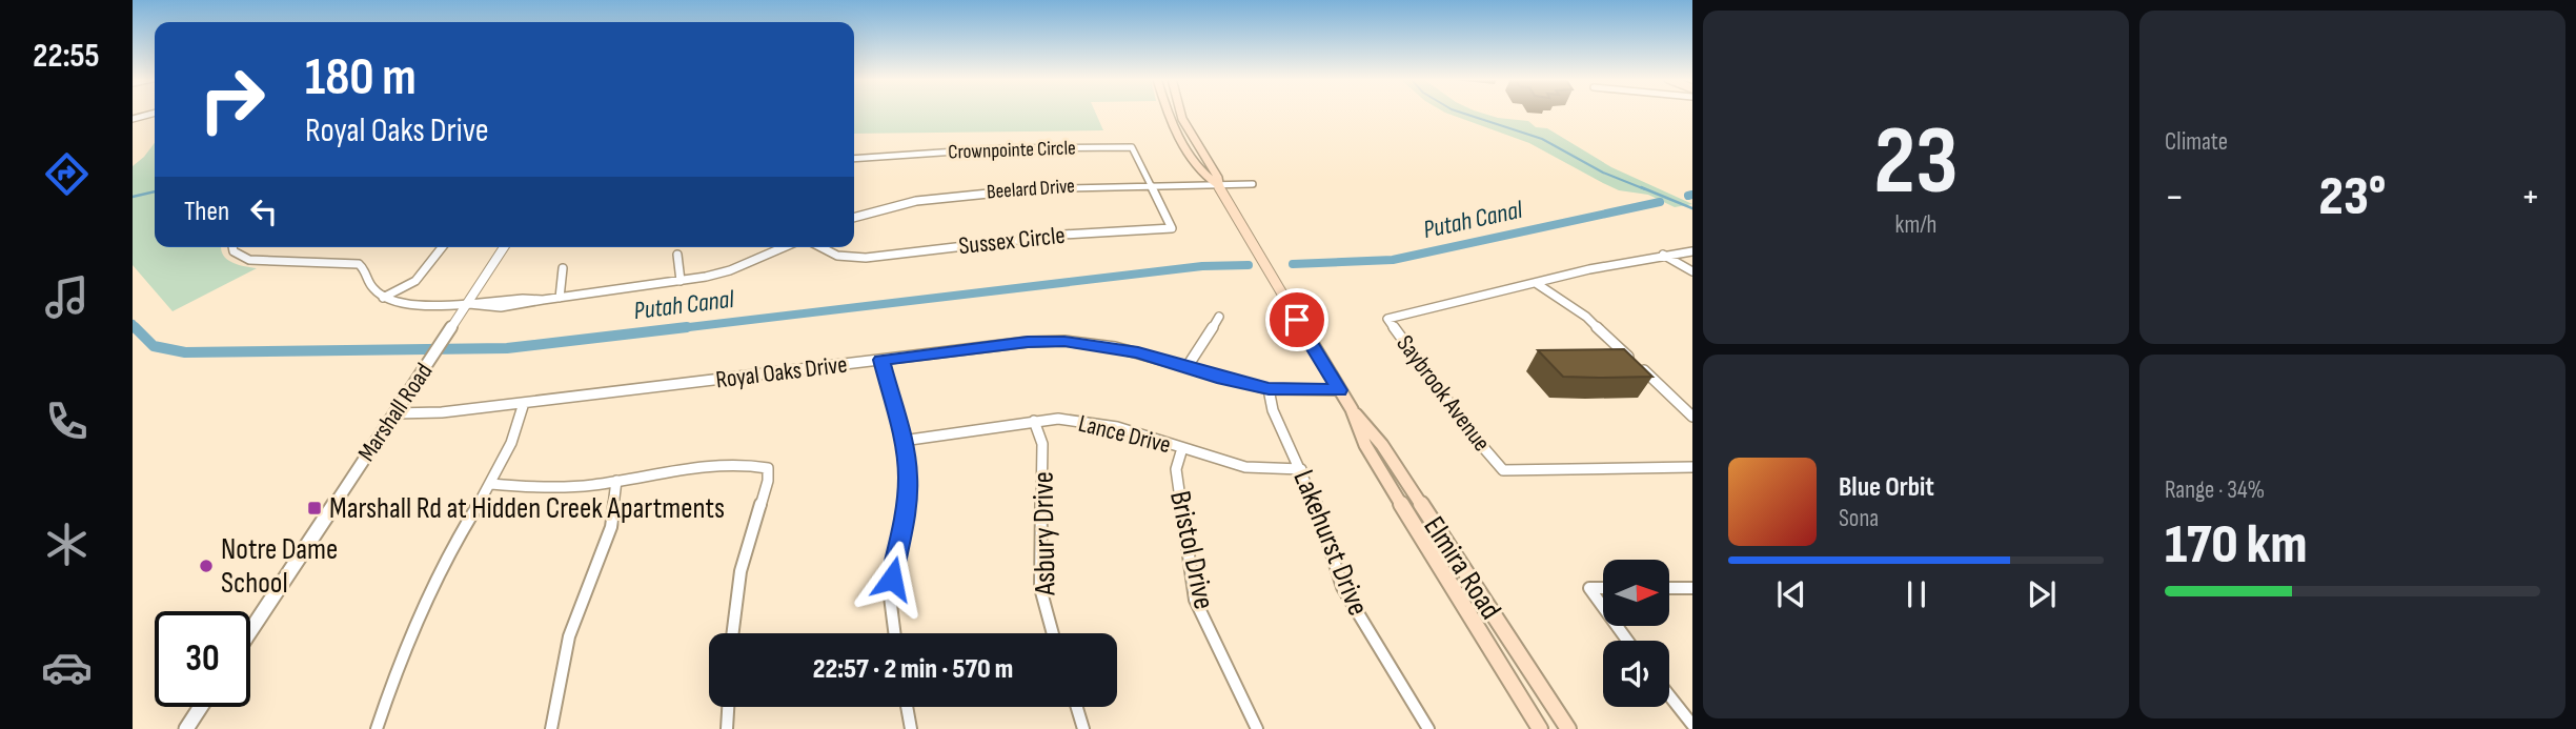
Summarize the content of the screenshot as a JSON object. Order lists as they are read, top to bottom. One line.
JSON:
{"streets":{"main road":["Elmira Road"],"street":["Crownpointe Circle","Beelard Drive","Sussex Circle","Royal Oaks Drive","Saybrook Avenue","Marshall Road","Lance Drive","Asbury Drive","Lakehurst Drive","Bristol Drive"]},"crossings":[["Crownpointe Circle","Beelard Drive"],["Crownpointe Circle","Sussex Circle"],["Beelard Drive","Sussex Circle"],["Beelard Drive","Elmira Road"],["Royal Oaks Drive","Marshall Road"],["Royal Oaks Drive","Lakehurst Drive"],["Royal Oaks Drive","Elmira Road"],["Lance Drive","Asbury Drive"],["Lance Drive","Lakehurst Drive"],["Lance Drive","Bristol Drive"]],"water":["Putah Canal"],"places":{"transit":["Marshall Rd at Hidden Creek Apartments"],"other":["Notre Dame School"]},"north":"right","page":{"tabs":"22:55","tile":[["23","km/h"],"Climate",["Range · 34%","170 km"]],"turn":["180 m","Royal Oaks Drive"],"heat":["−","23°","+"],"then":"Then","song":["Blue Orbit","Sona"],"limit":"30","trip":"22:57 · 2 min · 570 m"}}
